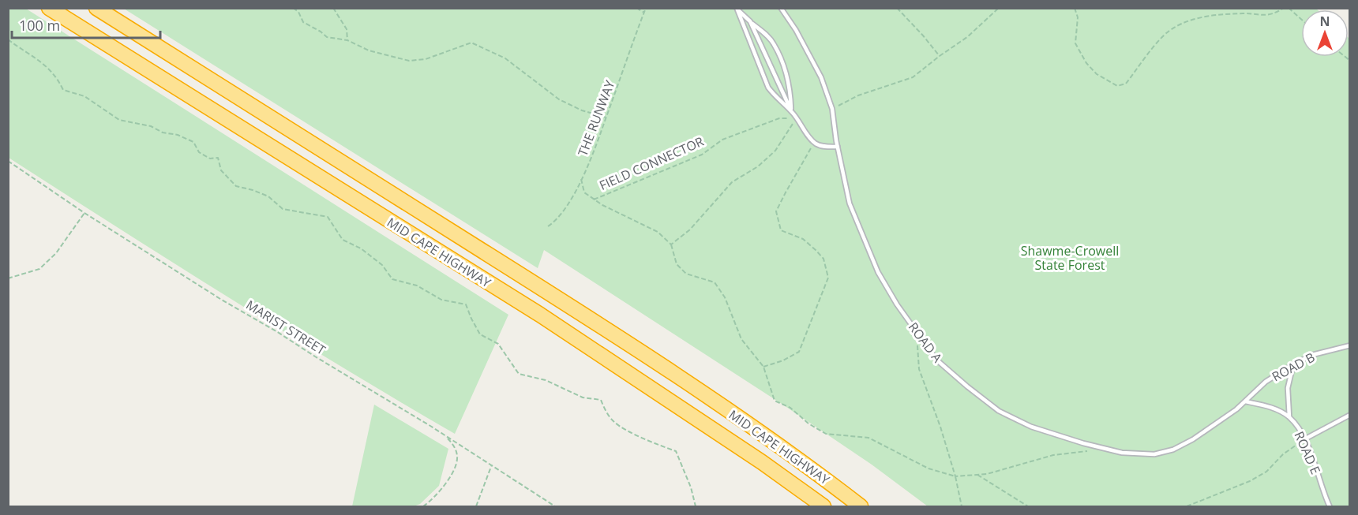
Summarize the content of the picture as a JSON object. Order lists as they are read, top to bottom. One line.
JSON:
{"streets":{"highway":["MID CAPE HIGHWAY"],"lane":["ROAD A","ROAD B","ROAD E"],"path":["THE RUNWAY","FIELD CONNECTOR","MARIST STREET"]},"crossings":[["ROAD A","ROAD B"],["ROAD A","ROAD E"],["ROAD B","ROAD E"]],"parks":["Shawme-Crowell State Forest"],"scale_bar":"100 m","north":"top"}
